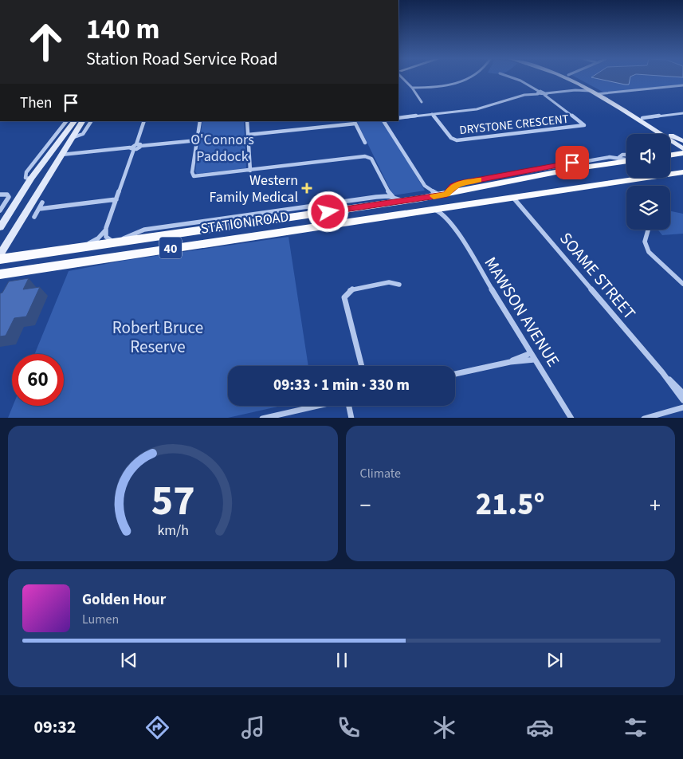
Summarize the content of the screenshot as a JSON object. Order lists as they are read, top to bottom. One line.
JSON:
{"streets":{"main road":["STATION ROAD","40"],"street":["DRYSTONE CRESCENT","SOAME STREET","MAWSON AVENUE"]},"crossings":[["STATION ROAD","SOAME STREET"],["STATION ROAD","MAWSON AVENUE"]],"parks":["O'Connors Paddock","Robert Bruce Reserve"],"places":{"health":["Western Family Medical"]},"page":{"turn":["140 m","Station Road Service Road"],"then":"Then","limit":"60","trip":"09:33 · 1 min · 330 m","tile":"Climate","heat":["−","21.5°","+"],"song":["Golden Hour","Lumen"],"tabs":"09:32","gauge":["57","km/h"]}}
